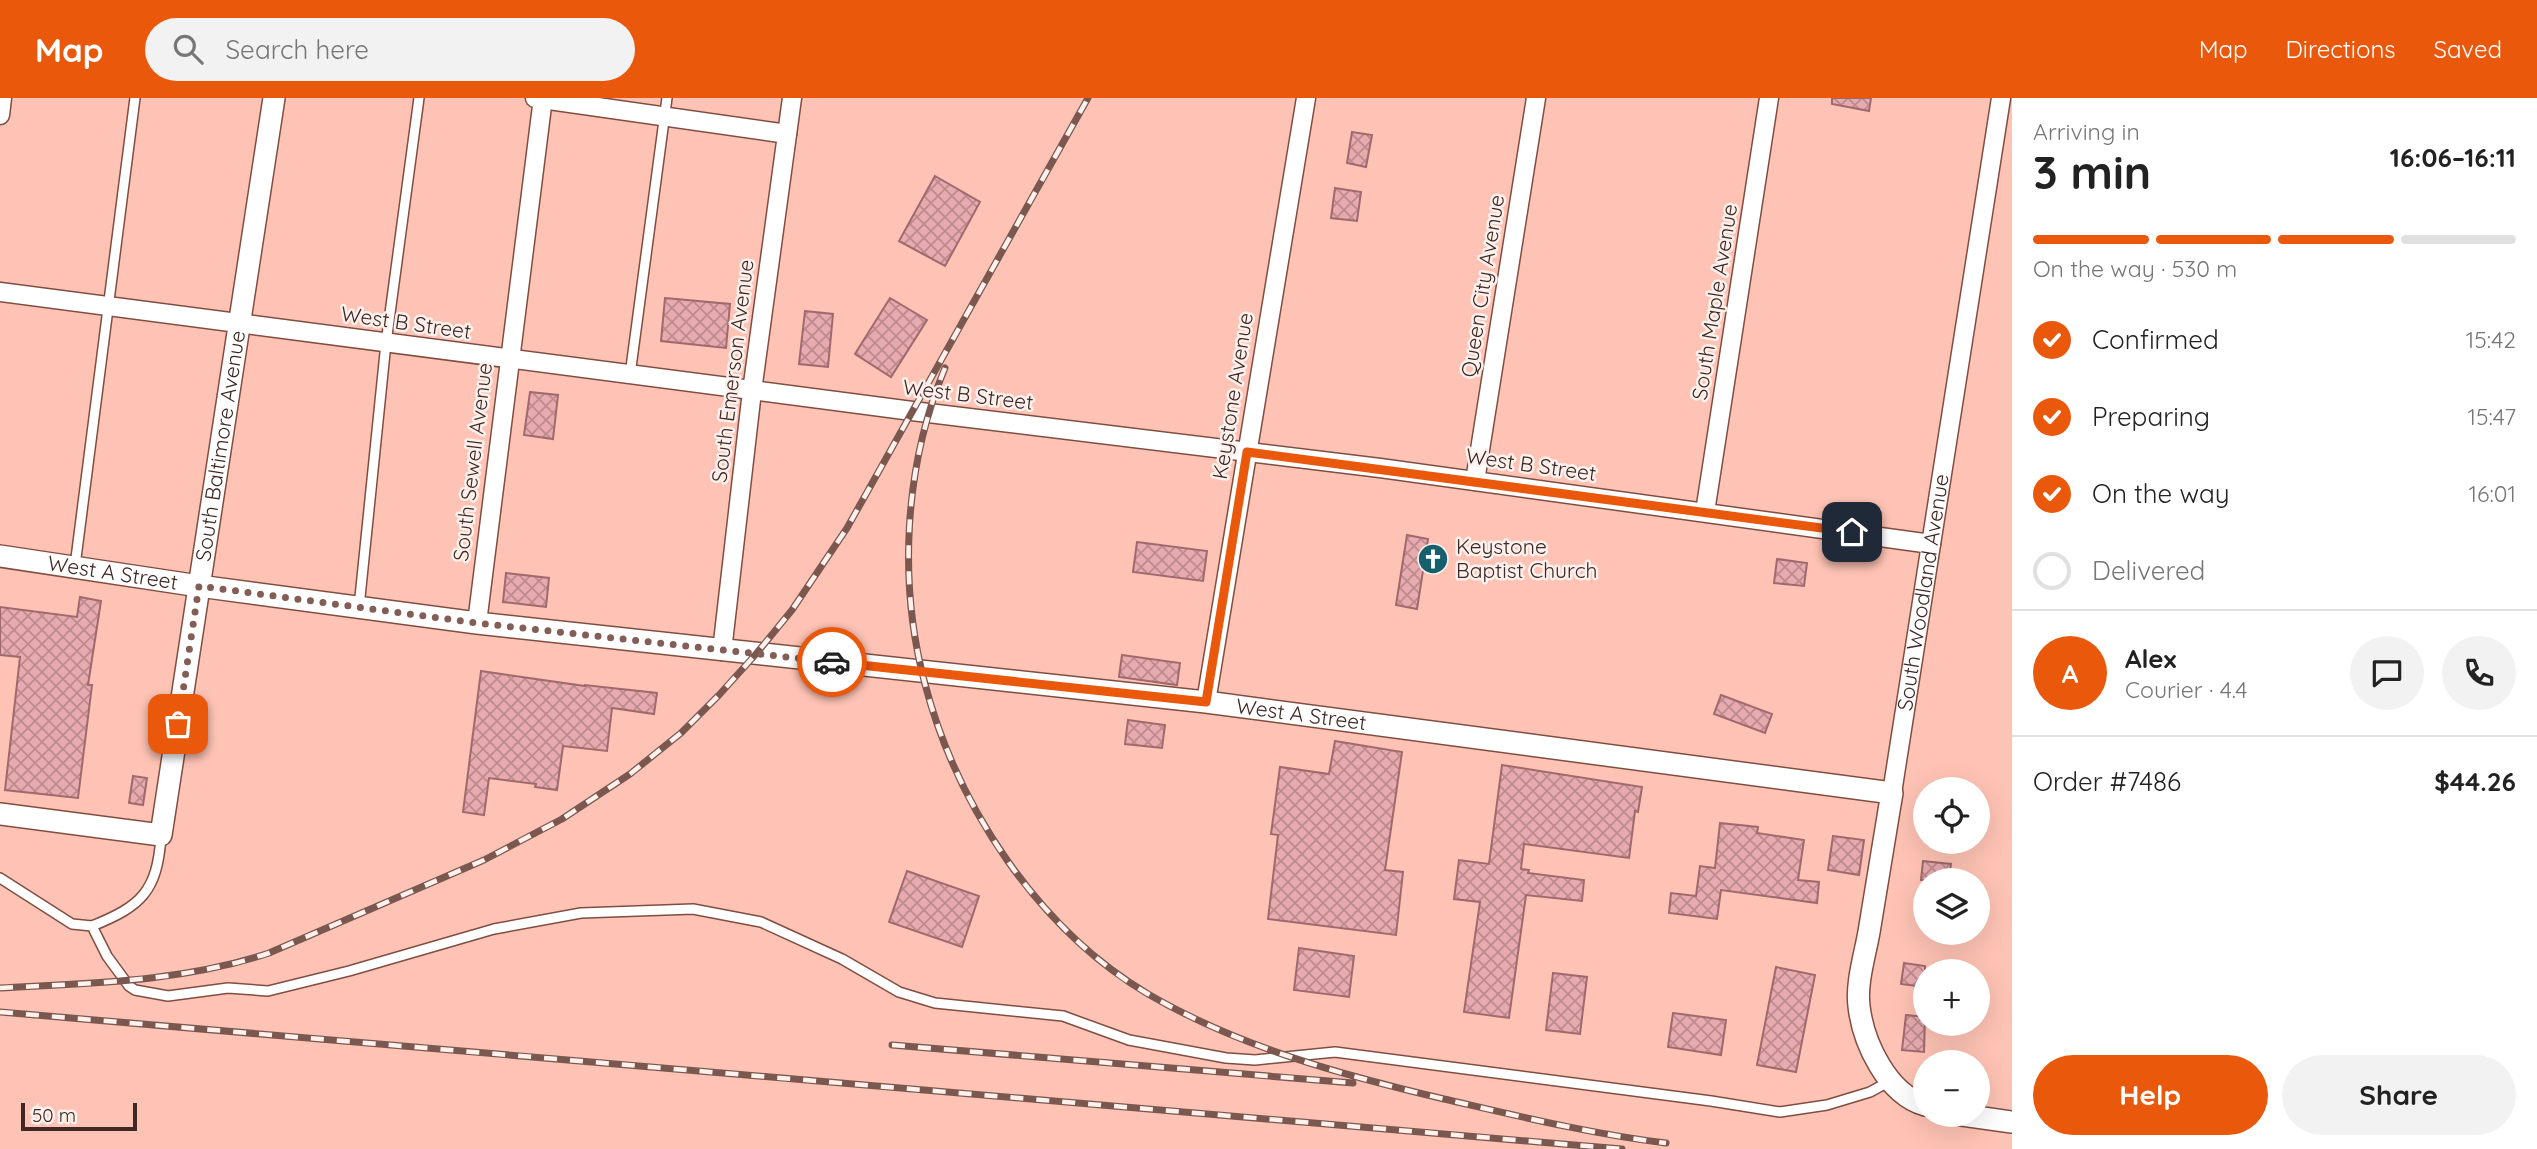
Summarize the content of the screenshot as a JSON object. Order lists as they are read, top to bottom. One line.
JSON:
{"streets":{"street":["Queen City Avenue","South Maple Avenue","West B Street","South Emerson Avenue","Keystone Avenue","South Baltimore Avenue","South Sewell Avenue","West A Street","South Woodland Avenue"]},"crossings":[["Queen City Avenue","West B Street"],["South Maple Avenue","West B Street"],["West B Street","South Emerson Avenue"],["West B Street","Keystone Avenue"],["West B Street","South Baltimore Avenue"],["West B Street","South Sewell Avenue"],["West B Street","South Woodland Avenue"],["South Emerson Avenue","West A Street"],["Keystone Avenue","West A Street"],["South Baltimore Avenue","West A Street"],["South Sewell Avenue","West A Street"],["West A Street","South Woodland Avenue"]],"places":{"church":["Keystone Baptist Church"]},"scale_bar":"50 m","page":{"header":"Map","search":"Search here","nav":["Map","Directions","Saved"],"heading":["3 min","Arriving in","16:06–16:11"],"panel":["Alex","Courier · 4.4","Order #7486","$44.26"],"bar":"On the way · 530 m","list":[["Confirmed","15:42"],["Preparing","15:47"],["On the way","16:01"],"Delivered"],"round":"A","map_buttons":["+","−"],"buttons":["Help","Share"],"scale":"50 m"}}
